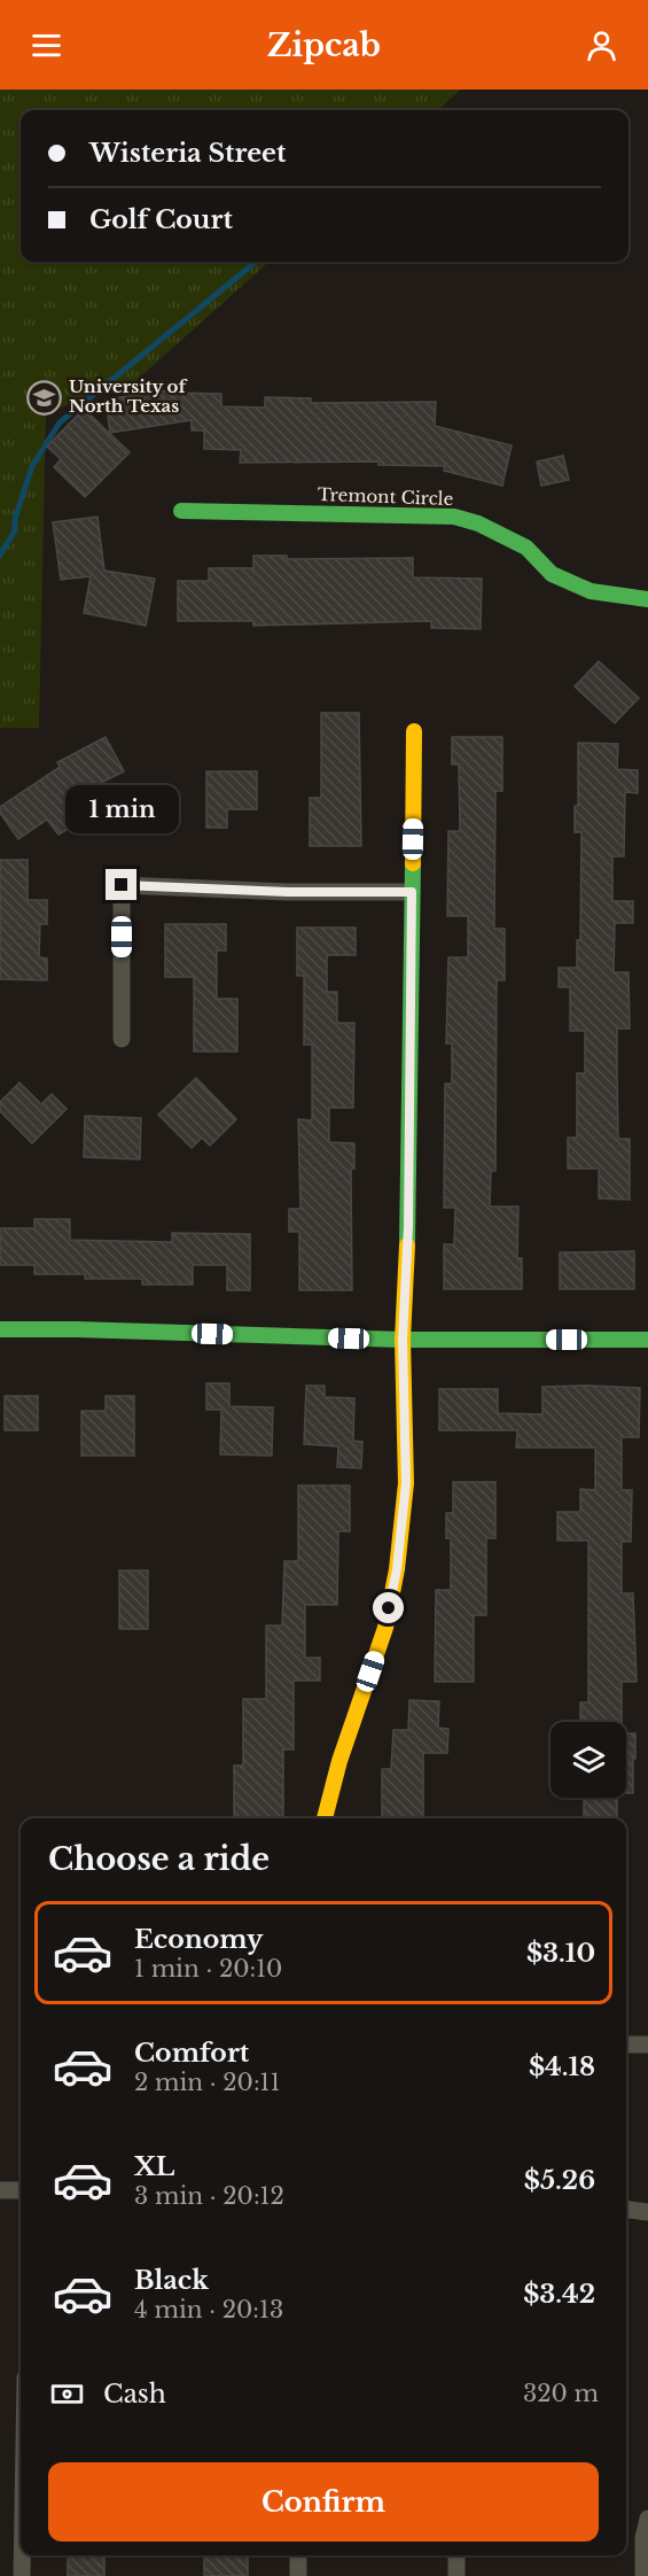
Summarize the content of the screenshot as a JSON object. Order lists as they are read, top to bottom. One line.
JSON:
{"streets":{"street":["Tremont Circle"]},"places":{"school or university":["University of North Texas"]},"page":{"header":"Zipcab","banner":["Wisteria Street","Golf Court"],"bubble":"1 min","heading":"Choose a ride","list":[{"name":"Economy","note":"1 min · 20:10","value":"$3.10"},{"name":"Comfort","note":"2 min · 20:11","value":"$4.18"},{"name":"XL","note":"3 min · 20:12","value":"$5.26"},{"name":"Black","note":"4 min · 20:13","value":"$3.42"}],"pay":["Cash","320 m"],"buttons":"Confirm"}}
